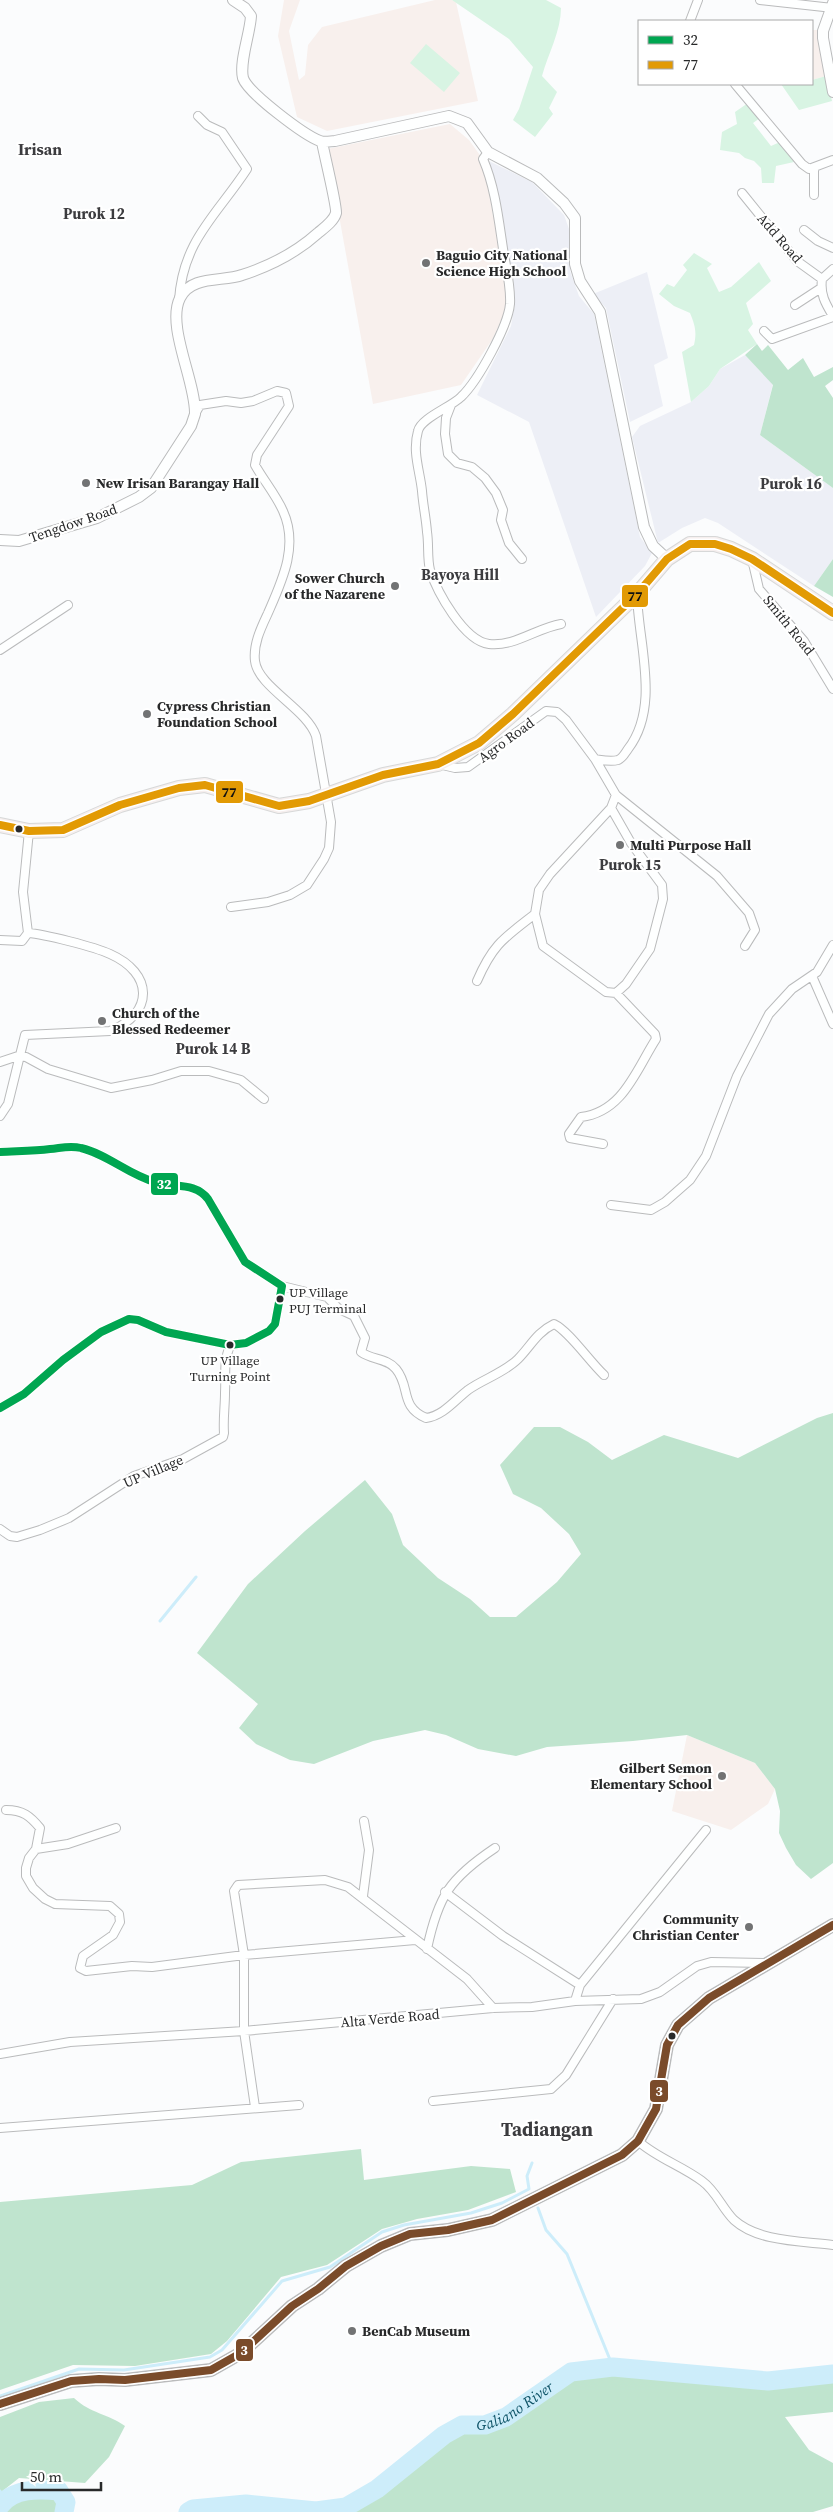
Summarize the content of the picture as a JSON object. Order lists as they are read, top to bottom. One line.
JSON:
{"streets":{"street":["Add Road","Tengdow Road","Smith Road","Agro Road","UP Village","Alta Verde Road"]},"districts":["Irisan","Purok 12","Purok 16","Bayoya Hill","Purok 15","Purok 14 B","Tadiangan"],"water":["Galiano River"],"places":["Baguio City National Science High School","New Irisan Barangay Hall","Sower Church of the Nazarene","Cypress Christian Foundation School","Multi Purpose Hall","Church of the Blessed Redeemer","UP Village PUJ Terminal","UP Village Turning Point","Gilbert Semon Elementary School","Community Christian Center","BenCab Museum"],"lines":["transit line 77","transit line 32","transit line 3"],"legend":["32","77"],"scale_bar":"50 m"}
